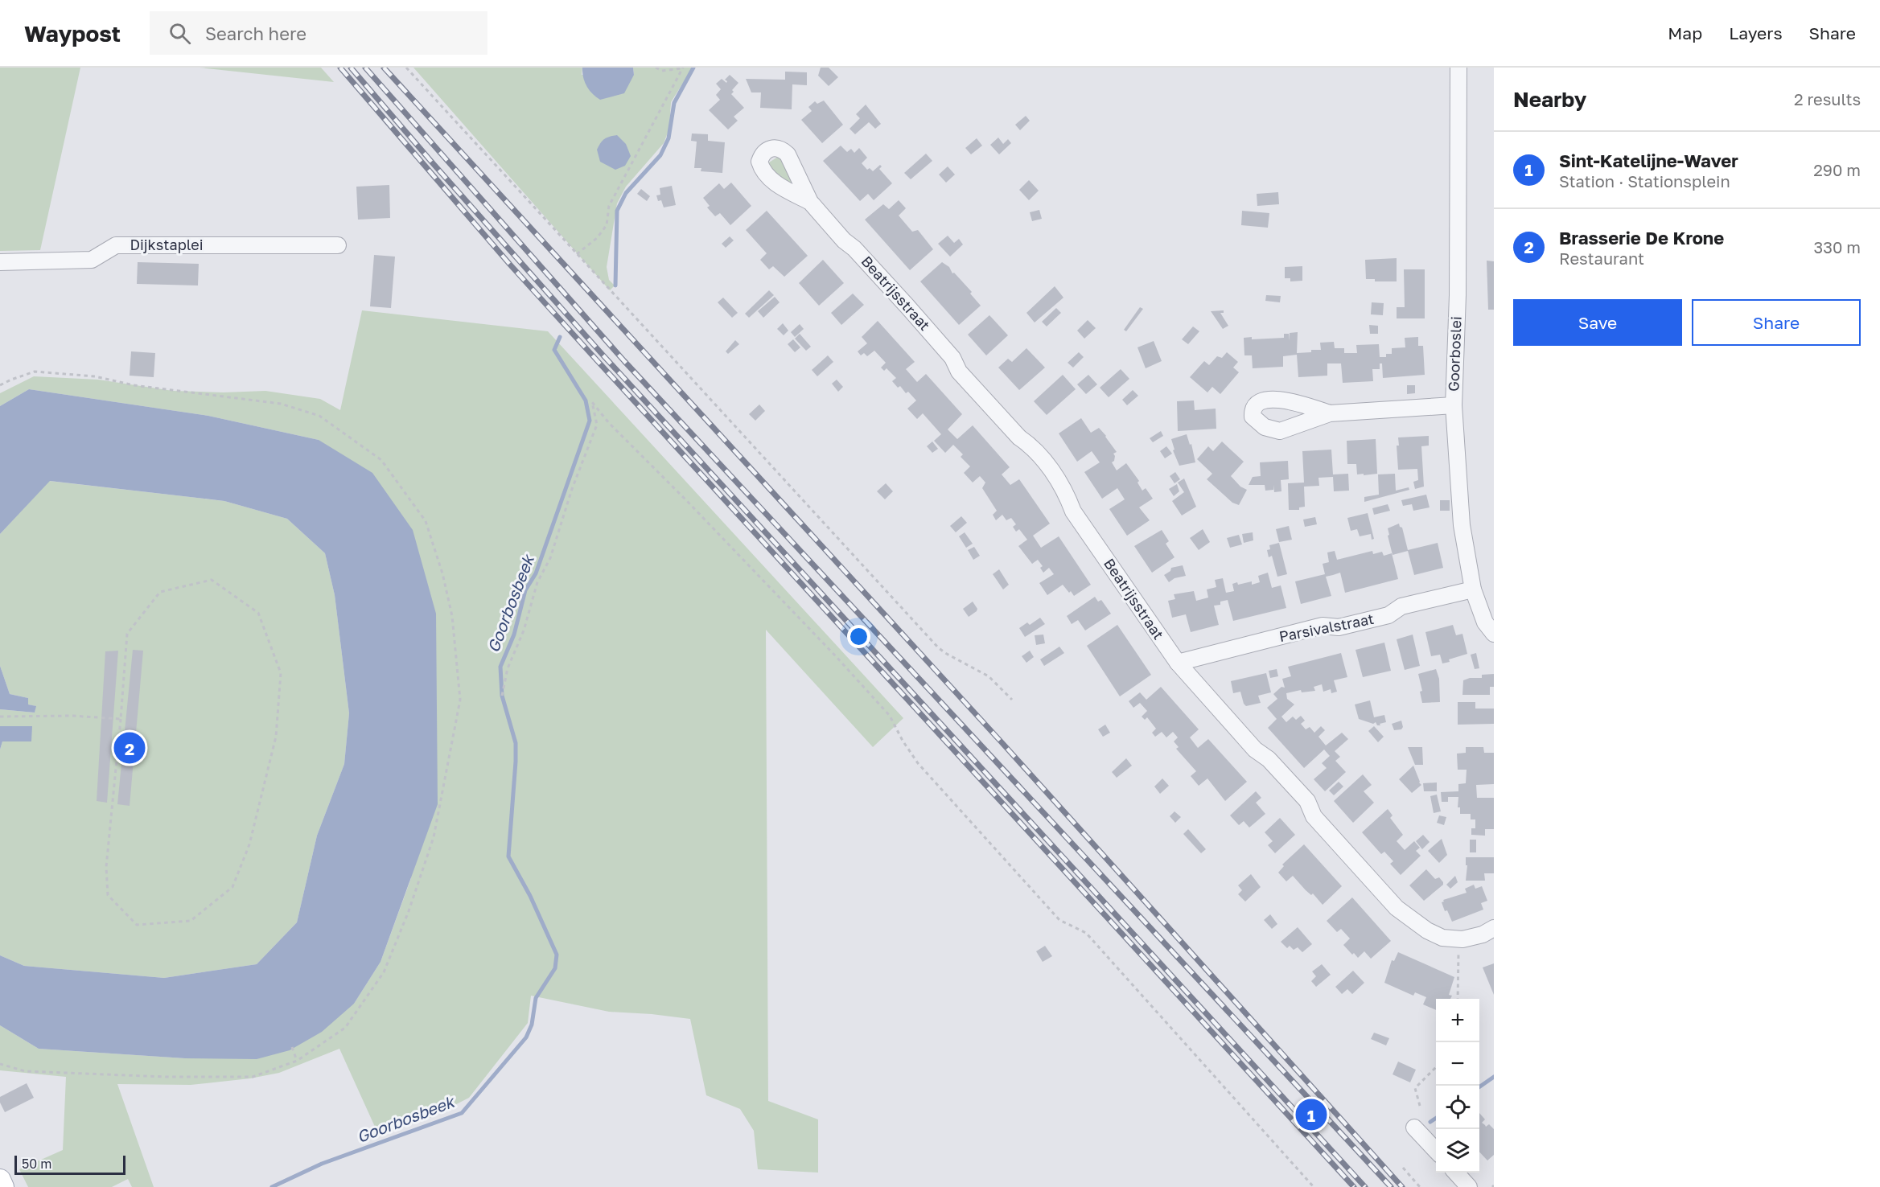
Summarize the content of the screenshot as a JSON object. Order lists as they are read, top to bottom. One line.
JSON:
{"streets":{"street":["Dijkstaplei","Beatrijsstraat","Goorboslei","Parsivalstraat"]},"crossings":[["Beatrijsstraat","Parsivalstraat"],["Goorboslei","Parsivalstraat"]],"water":["Goorbosbeek"],"scale_bar":"50 m","page":{"header":"Waypost","search":"Search here","nav":["Map","Layers","Share"],"heading":["Nearby","2 results"],"list":[{"mark":"1","name":"Sint-Katelijne-Waver","note":"Station · Stationsplein","value":"290 m"},{"mark":"2","name":"Brasserie De Krone","note":"Restaurant","value":"330 m"}],"buttons":["Save","Share"],"pins":["2","1"],"map_buttons":["+","−"],"scale":"50 m"}}
